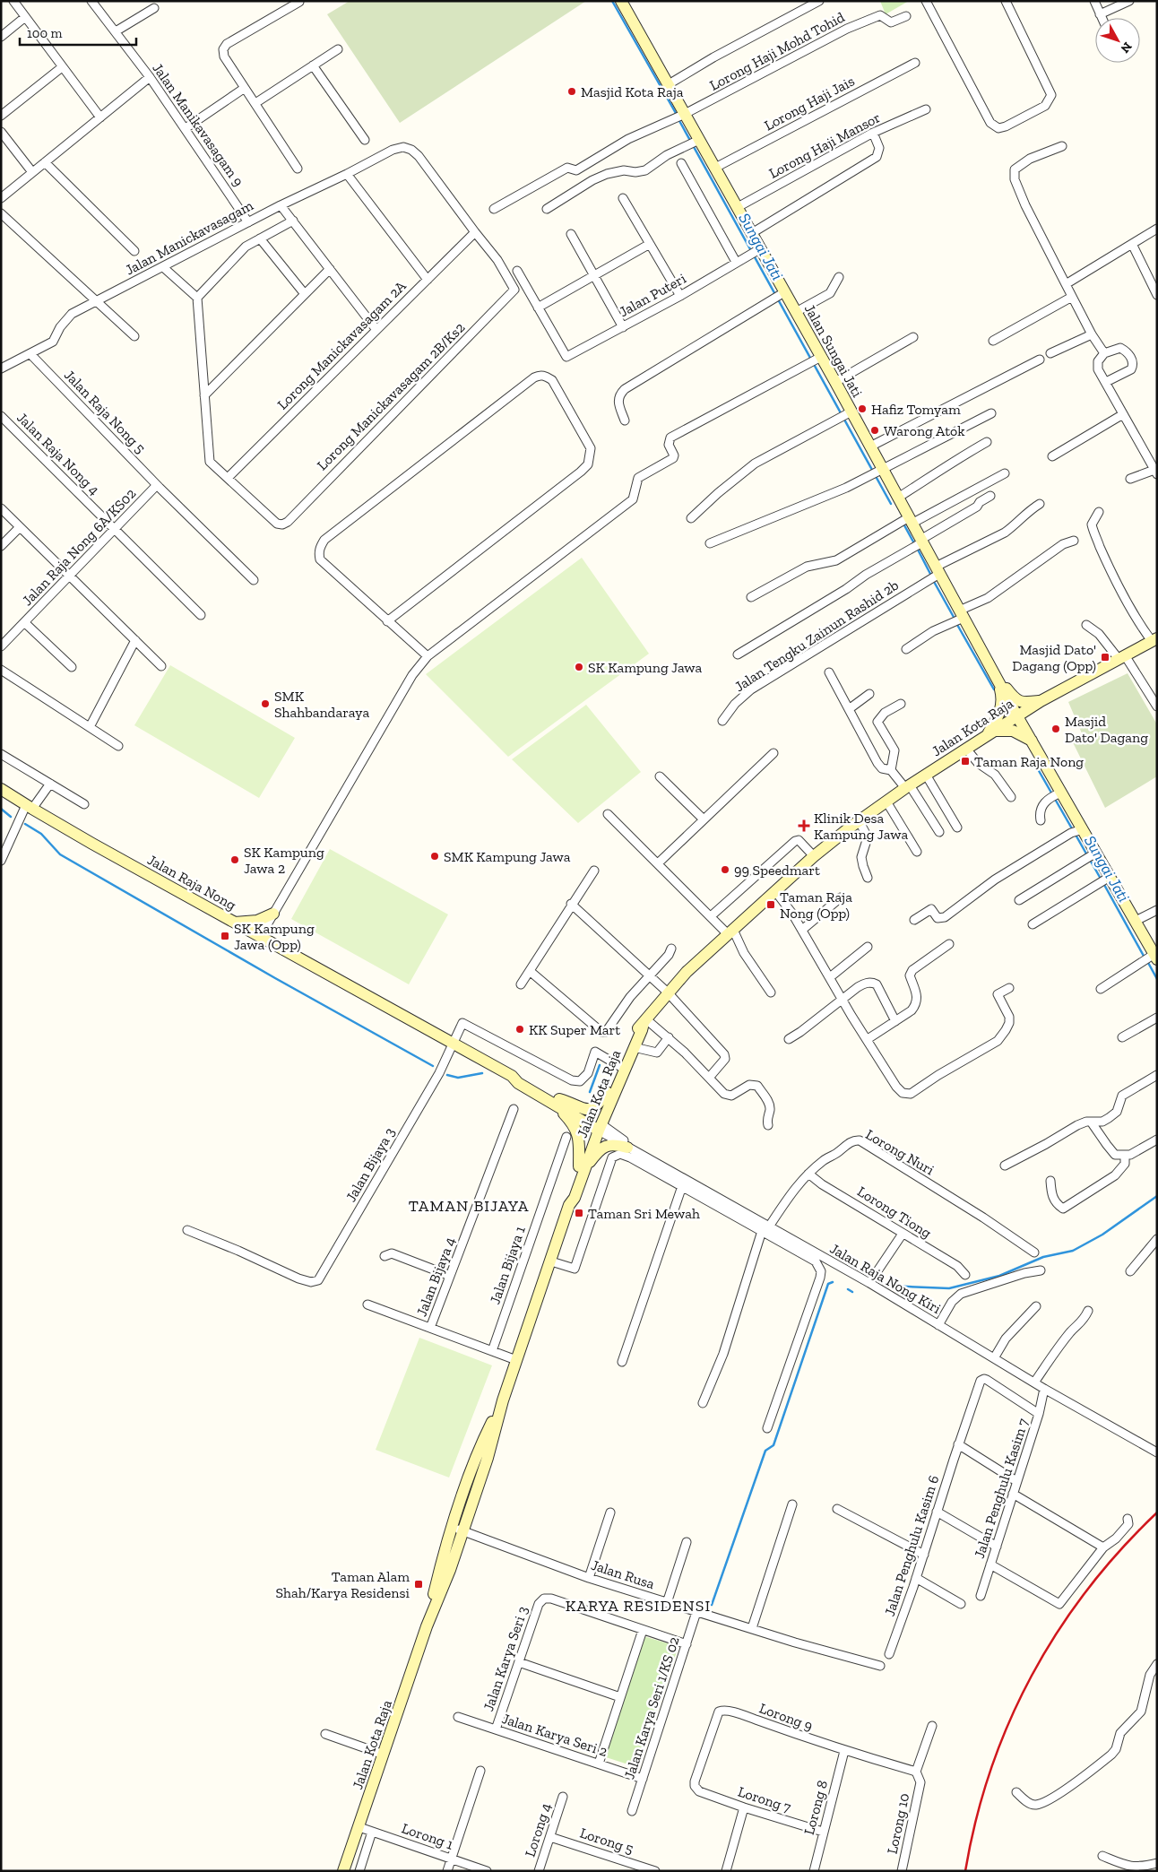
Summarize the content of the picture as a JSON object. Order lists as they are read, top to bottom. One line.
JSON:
{"streets":{"main road":["Jalan Sungai Jati","Jalan Kota Raja","Jalan Raja Nong"],"street":["Lorong Haji Mohd Tohid","Lorong Haji Jais","Jalan Manikavasagam 9","Lorong Haji Mansor","Jalan Manickavasagam","Jalan Puteri","Lorong Manickavasagam 2A","Lorong Manickavasagam 2B/Ks2","Jalan Raja Nong 5","Jalan Raja Nong 4","Jalan Raja Nong 6A/KS02","Jalan Tengku Zainun Rashid 2b","Lorong Nuri","Jalan Bijaya 3","Lorong Tiong","Jalan Bijaya 1","Jalan Bijaya 4","Jalan Raja Nong Kiri","Jalan Penghulu Kasim 7","Jalan Penghulu Kasim 6","Jalan Rusa","Jalan Karya Seri 3","Jalan Karya Seri 1/KS 02","Lorong 9","Jalan Karya Seri 2","Lorong 7","Lorong 8","Lorong 10","Lorong 4","Lorong 1","Lorong 5"]},"crossings":[["Lorong Haji Mohd Tohid","Jalan Sungai Jati"],["Lorong Haji Jais","Jalan Sungai Jati"],["Jalan Manikavasagam 9","Jalan Manickavasagam"],["Lorong Haji Mansor","Jalan Sungai Jati"],["Jalan Manickavasagam","Lorong Manickavasagam 2A"],["Jalan Manickavasagam","Lorong Manickavasagam 2B/Ks2"],["Jalan Manickavasagam","Jalan Raja Nong 5"],["Jalan Puteri","Jalan Sungai Jati"],["Lorong Manickavasagam 2A","Lorong Manickavasagam 2B/Ks2"],["Jalan Sungai Jati","Jalan Tengku Zainun Rashid 2b"],["Jalan Sungai Jati","Jalan Kota Raja"],["Jalan Raja Nong 5","Jalan Raja Nong 6A/KS02"],["Jalan Raja Nong 4","Jalan Raja Nong 6A/KS02"],["Jalan Kota Raja","Jalan Raja Nong"],["Jalan Kota Raja","Jalan Raja Nong Kiri"],["Jalan Kota Raja","Jalan Rusa"],["Jalan Kota Raja","Lorong 1"],["Jalan Raja Nong","Jalan Bijaya 3"],["Jalan Raja Nong","Jalan Raja Nong Kiri"],["Lorong Nuri","Lorong Tiong"],["Lorong Nuri","Jalan Raja Nong Kiri"],["Jalan Raja Nong Kiri","Jalan Penghulu Kasim 7"],["Jalan Penghulu Kasim 7","Jalan Penghulu Kasim 6"],["Jalan Rusa","Jalan Karya Seri 1/KS 02"],["Jalan Karya Seri 3","Jalan Karya Seri 2"],["Jalan Karya Seri 1/KS 02","Jalan Karya Seri 2"],["Lorong 9","Lorong 7"],["Lorong 9","Lorong 8"],["Lorong 9","Lorong 10"],["Lorong 7","Lorong 8"],["Lorong 4","Lorong 5"]],"districts":["TAMAN BIJAYA","KARYA RESIDENSI"],"water":["Sungai Jati"],"places":{"other":["Masjid Kota Raja","Hafiz Tomyam","Warong Atok","SK Kampung Jawa","SMK Shahbandaraya","Masjid Dato' Dagang","SMK Kampung Jawa","SK Kampung Jawa 2","99 Speedmart","KK Super Mart"],"transit":["Masjid Dato' Dagang (Opp)","Taman Raja Nong","Taman Raja Nong (Opp)","SK Kampung Jawa (Opp)","Taman Sri Mewah","Taman Alam Shah/Karya Residensi"],"health":["Klinik Desa Kampung Jawa"]},"scale_bar":"100 m","north":"bottom right"}
